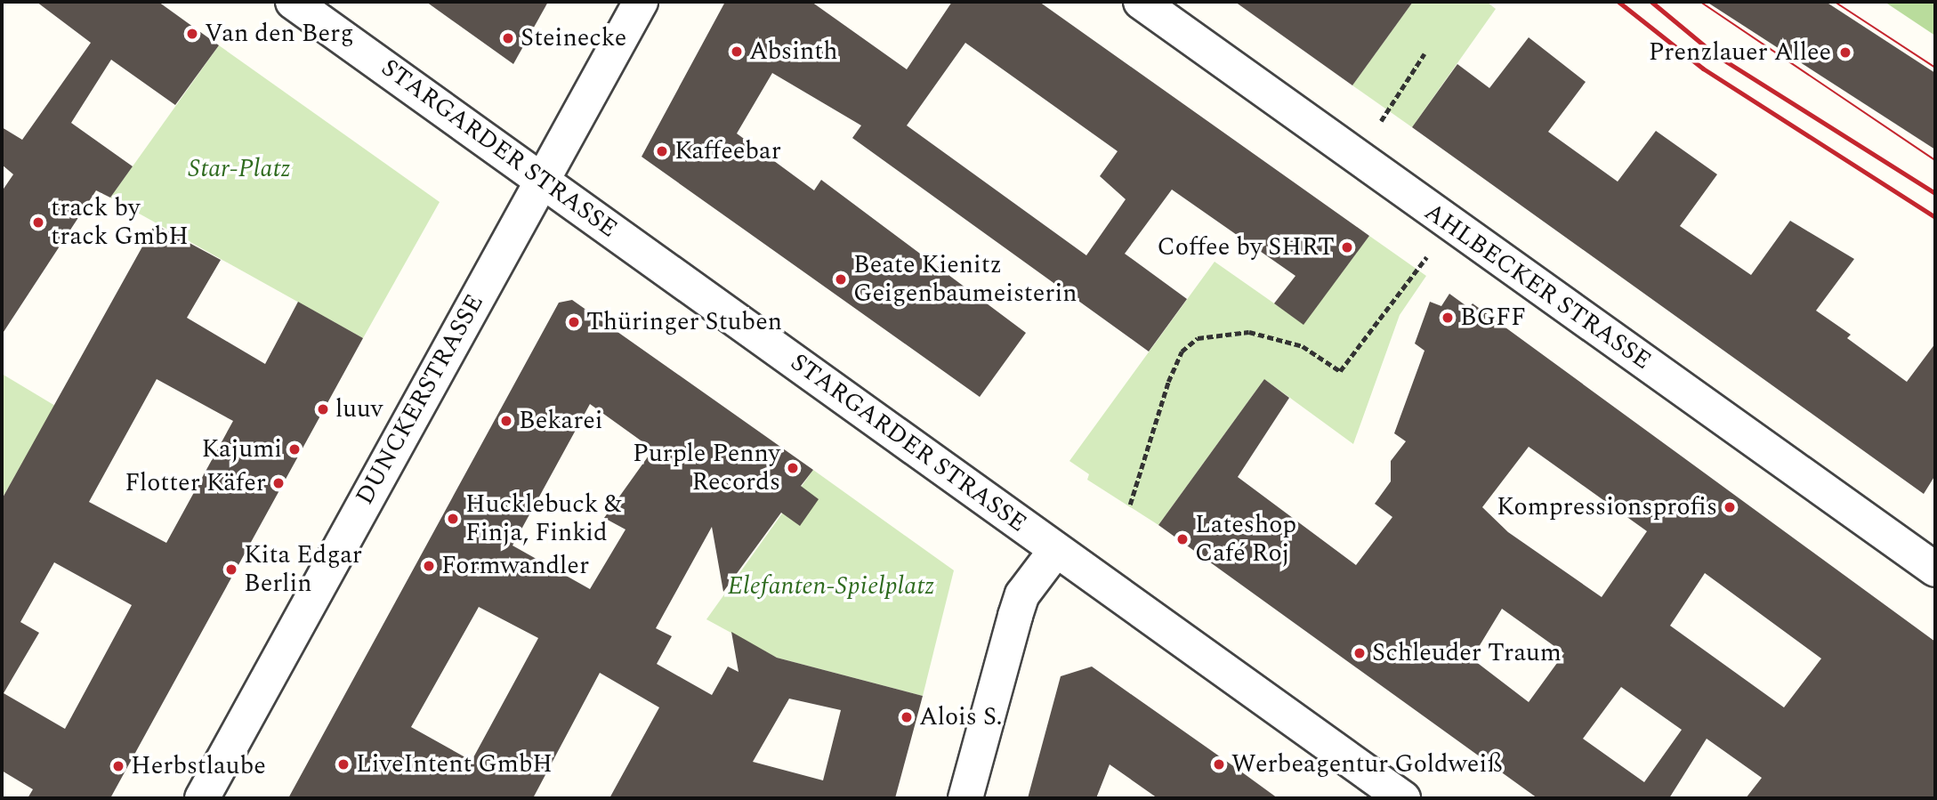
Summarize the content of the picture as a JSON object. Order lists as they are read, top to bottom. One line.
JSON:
{"streets":{"street":["STARGARDER STRASSE","AHLBECKER STRASSE","DUNCKERSTRASSE"]},"crossings":[["STARGARDER STRASSE","DUNCKERSTRASSE"]],"parks":["Star-Platz","Elefanten-Spielplatz"],"places":["Van den Berg","Steinecke","Absinth","Prenzlauer Allee","Kaffeebar","track by track GmbH","Coffee by SHRT","Beate Kienitz Geigenbaumeisterin","BGFF","Thüringer Stuben","luuv","Bekarei","Kajumi","Purple Penny Records","Flotter Käfer","Kompressionsprofis","Hucklebuck & Finja, Finkid","Lateshop Café Roj","Formwandler","Kita Edgar Berlin","Schleuder Traum","Alois S.","LiveIntent GmbH","Werbeagentur Goldweiß","Herbstlaube"]}
